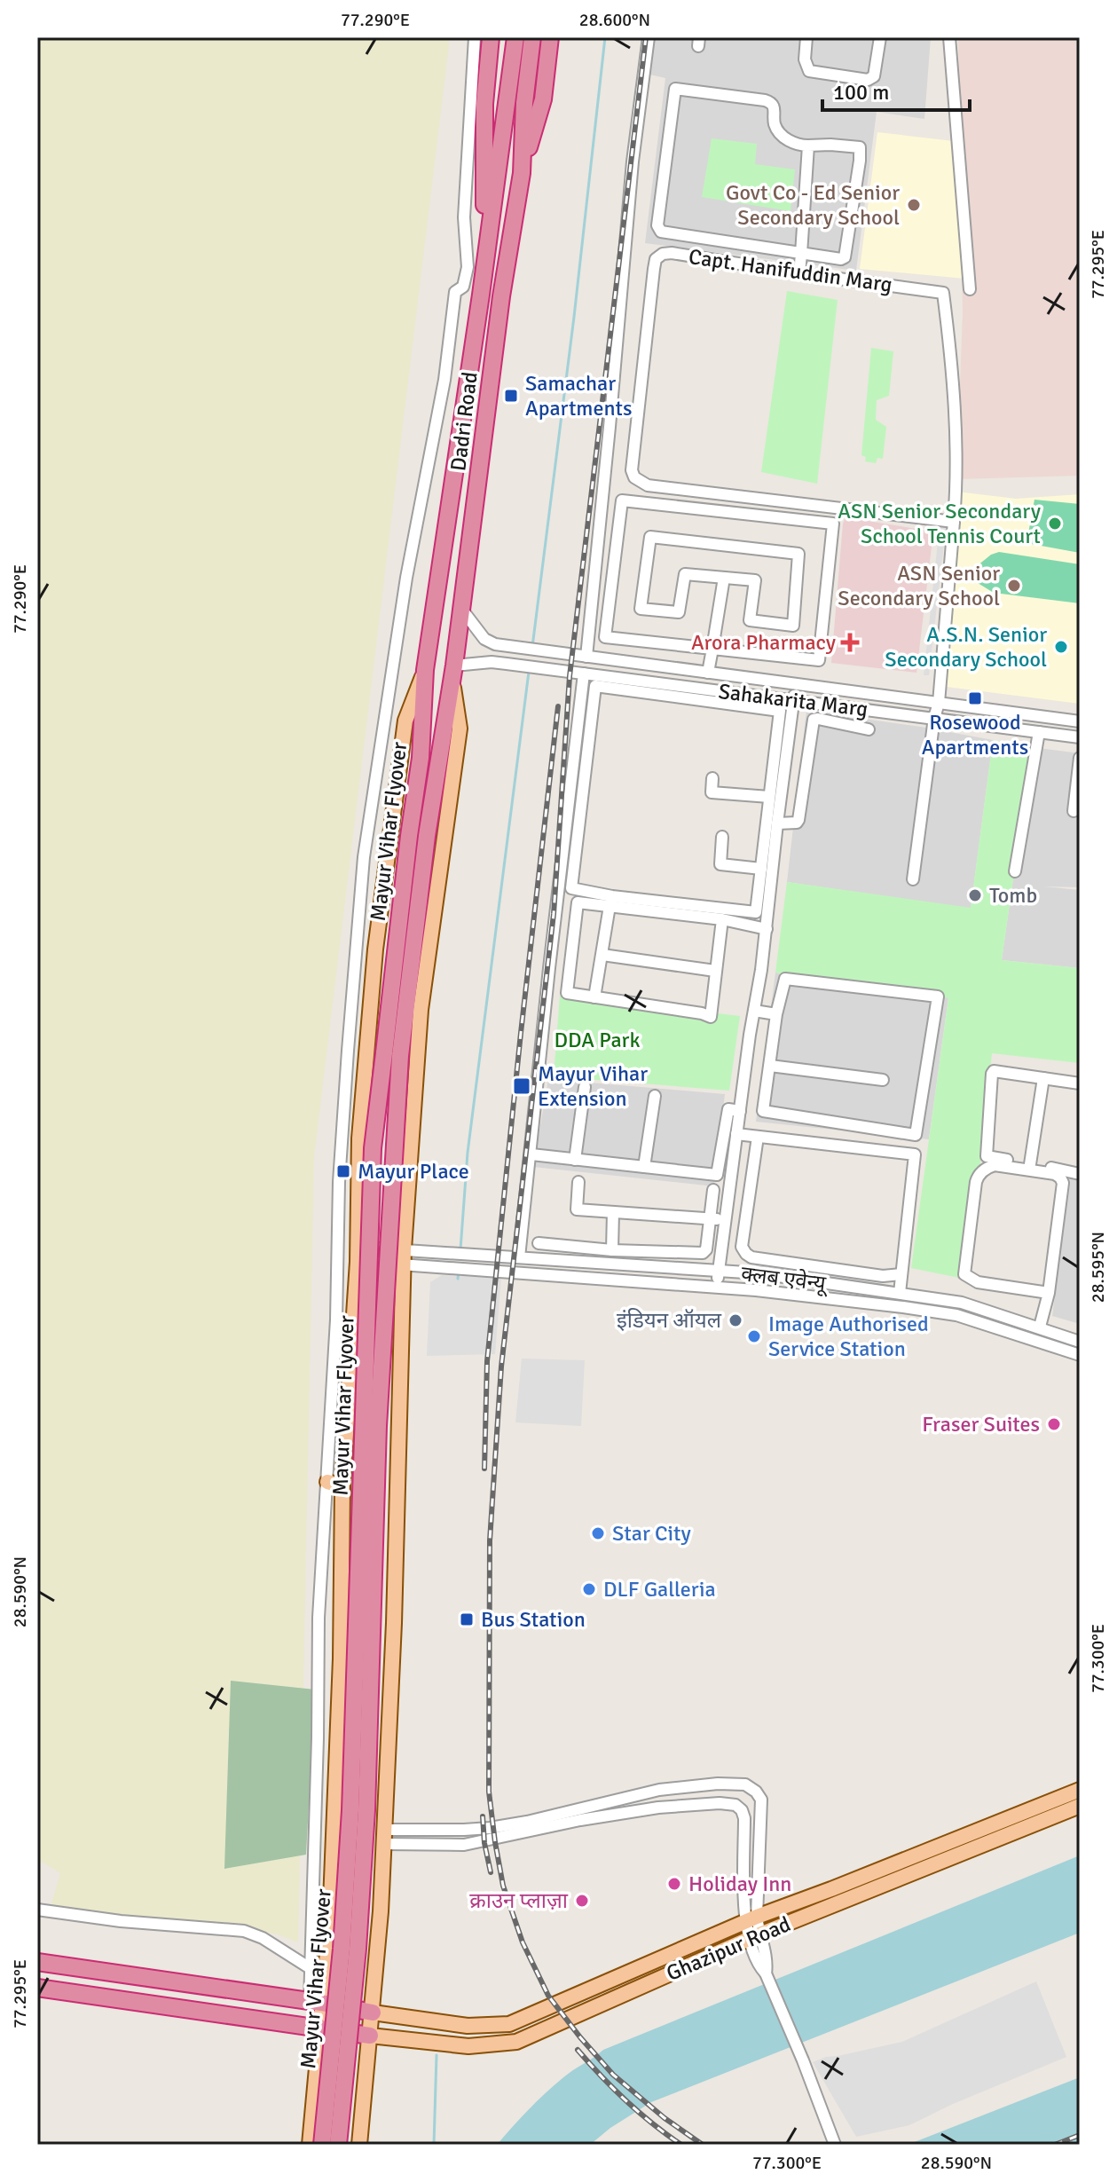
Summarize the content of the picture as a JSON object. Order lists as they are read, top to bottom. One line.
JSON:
{"streets":{"highway":["Dadri Road","Mayur Vihar Flyover"],"main road":["Ghazipur Road"],"street":["Capt. Hanifuddin Marg","Sahakarita Marg","क्लब एवेन्यू"]},"crossings":[["Capt. Hanifuddin Marg","Sahakarita Marg"],["Dadri Road","Sahakarita Marg"],["Dadri Road","Mayur Vihar Flyover"],["Sahakarita Marg","Mayur Vihar Flyover"]],"parks":["DDA Park"],"places":{"other":["Govt Co - Ed Senior Secondary School","ASN Senior Secondary School Tennis Court","ASN Senior Secondary School","A.S.N. Senior Secondary School","Tomb","इंडियन ऑयल","Image Authorised Service Station","Fraser Suites","Star City","DLF Galleria","Holiday Inn","क्राउन प्लाज़ा"],"transit":["Samachar Apartments","Rosewood Apartments","Mayur Vihar Extension","Mayur Place","Bus Station"],"health":["Arora Pharmacy"]},"scale_bar":"100 m","coordinates":["77.290°E","28.600°N","77.295°E","28.595°N","28.590°N","77.300°E"]}
